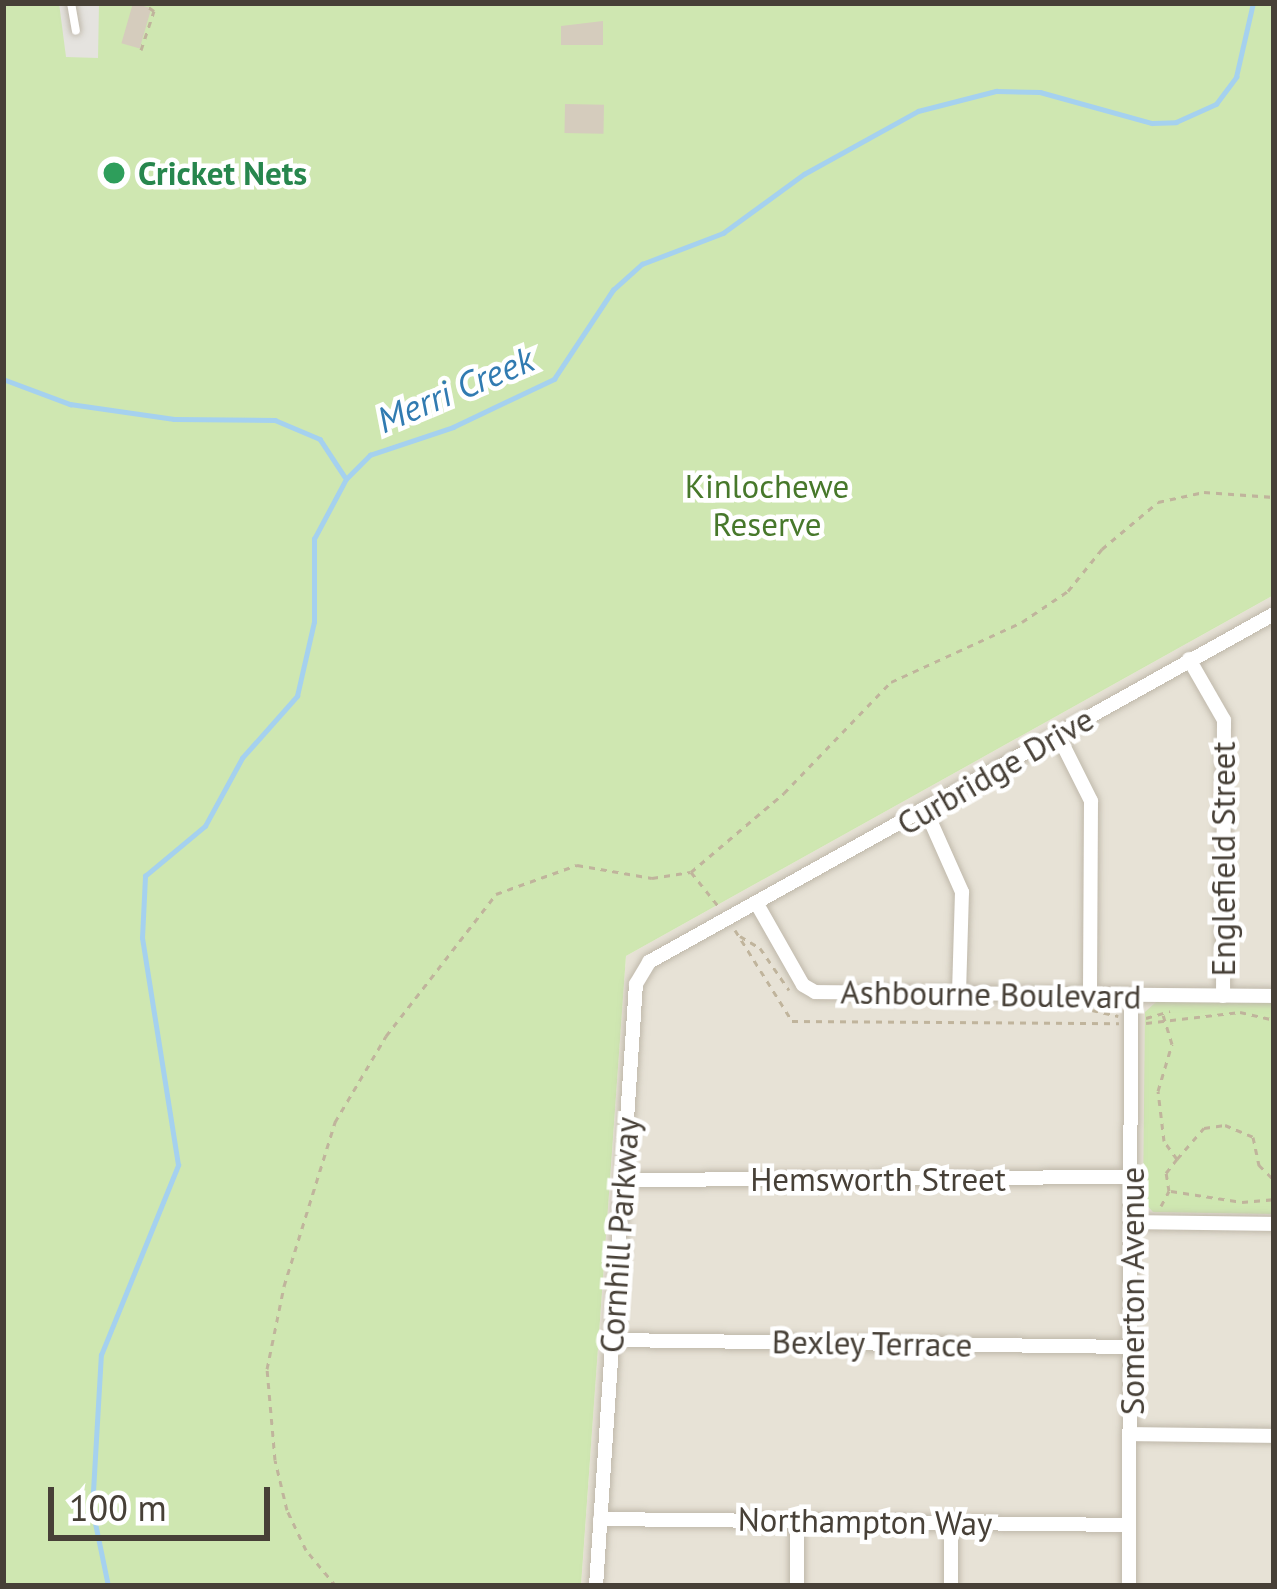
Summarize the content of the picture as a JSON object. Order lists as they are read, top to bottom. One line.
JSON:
{"streets":{"street":["Curbridge Drive","Englefield Street","Ashbourne Boulevard","Hemsworth Street","Cornhill Parkway","Somerton Avenue","Bexley Terrace","Northampton Way"]},"crossings":[["Curbridge Drive","Englefield Street"],["Curbridge Drive","Ashbourne Boulevard"],["Curbridge Drive","Cornhill Parkway"],["Englefield Street","Ashbourne Boulevard"],["Ashbourne Boulevard","Somerton Avenue"],["Hemsworth Street","Cornhill Parkway"],["Hemsworth Street","Somerton Avenue"],["Cornhill Parkway","Bexley Terrace"],["Cornhill Parkway","Northampton Way"],["Somerton Avenue","Bexley Terrace"],["Somerton Avenue","Northampton Way"]],"water":["Merri Creek"],"parks":["Kinlochewe Reserve"],"places":["Cricket Nets"],"scale_bar":"100 m"}
